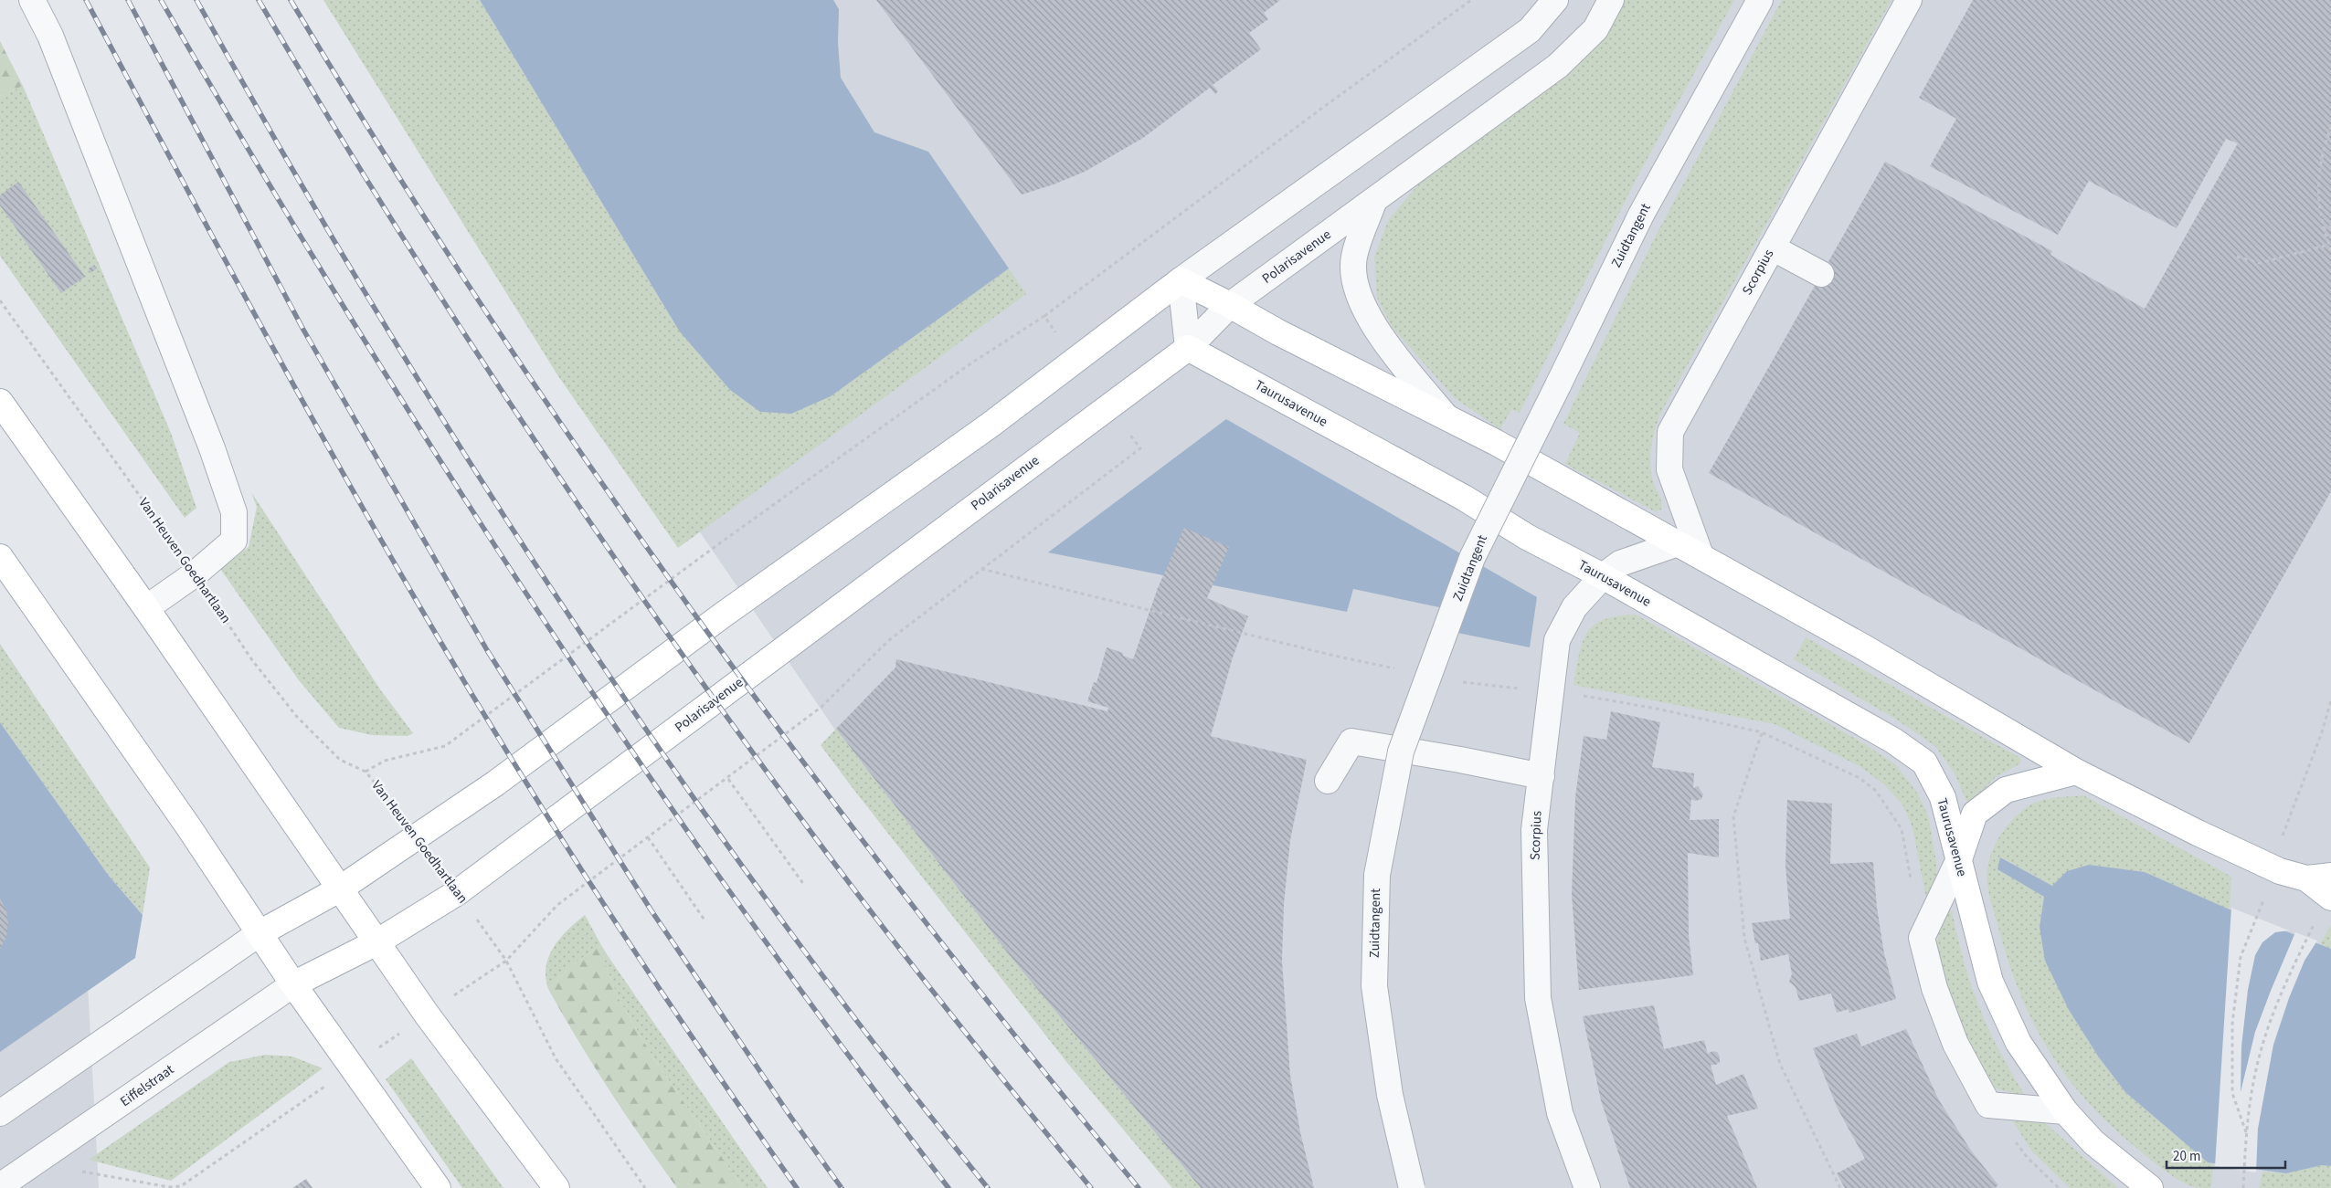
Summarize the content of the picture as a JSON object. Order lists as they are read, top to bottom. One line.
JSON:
{"streets":{"main road":["Polarisavenue","Taurusavenue"],"street":["Zuidtangent","Scorpius","Eiffelstraat"],"path":["Van Heuven Goedhartlaan"]},"crossings":[["Polarisavenue","Taurusavenue"],["Polarisavenue","Van Heuven Goedhartlaan"],["Polarisavenue","Eiffelstraat"],["Scorpius","Taurusavenue"]],"scale_bar":"20 m"}
